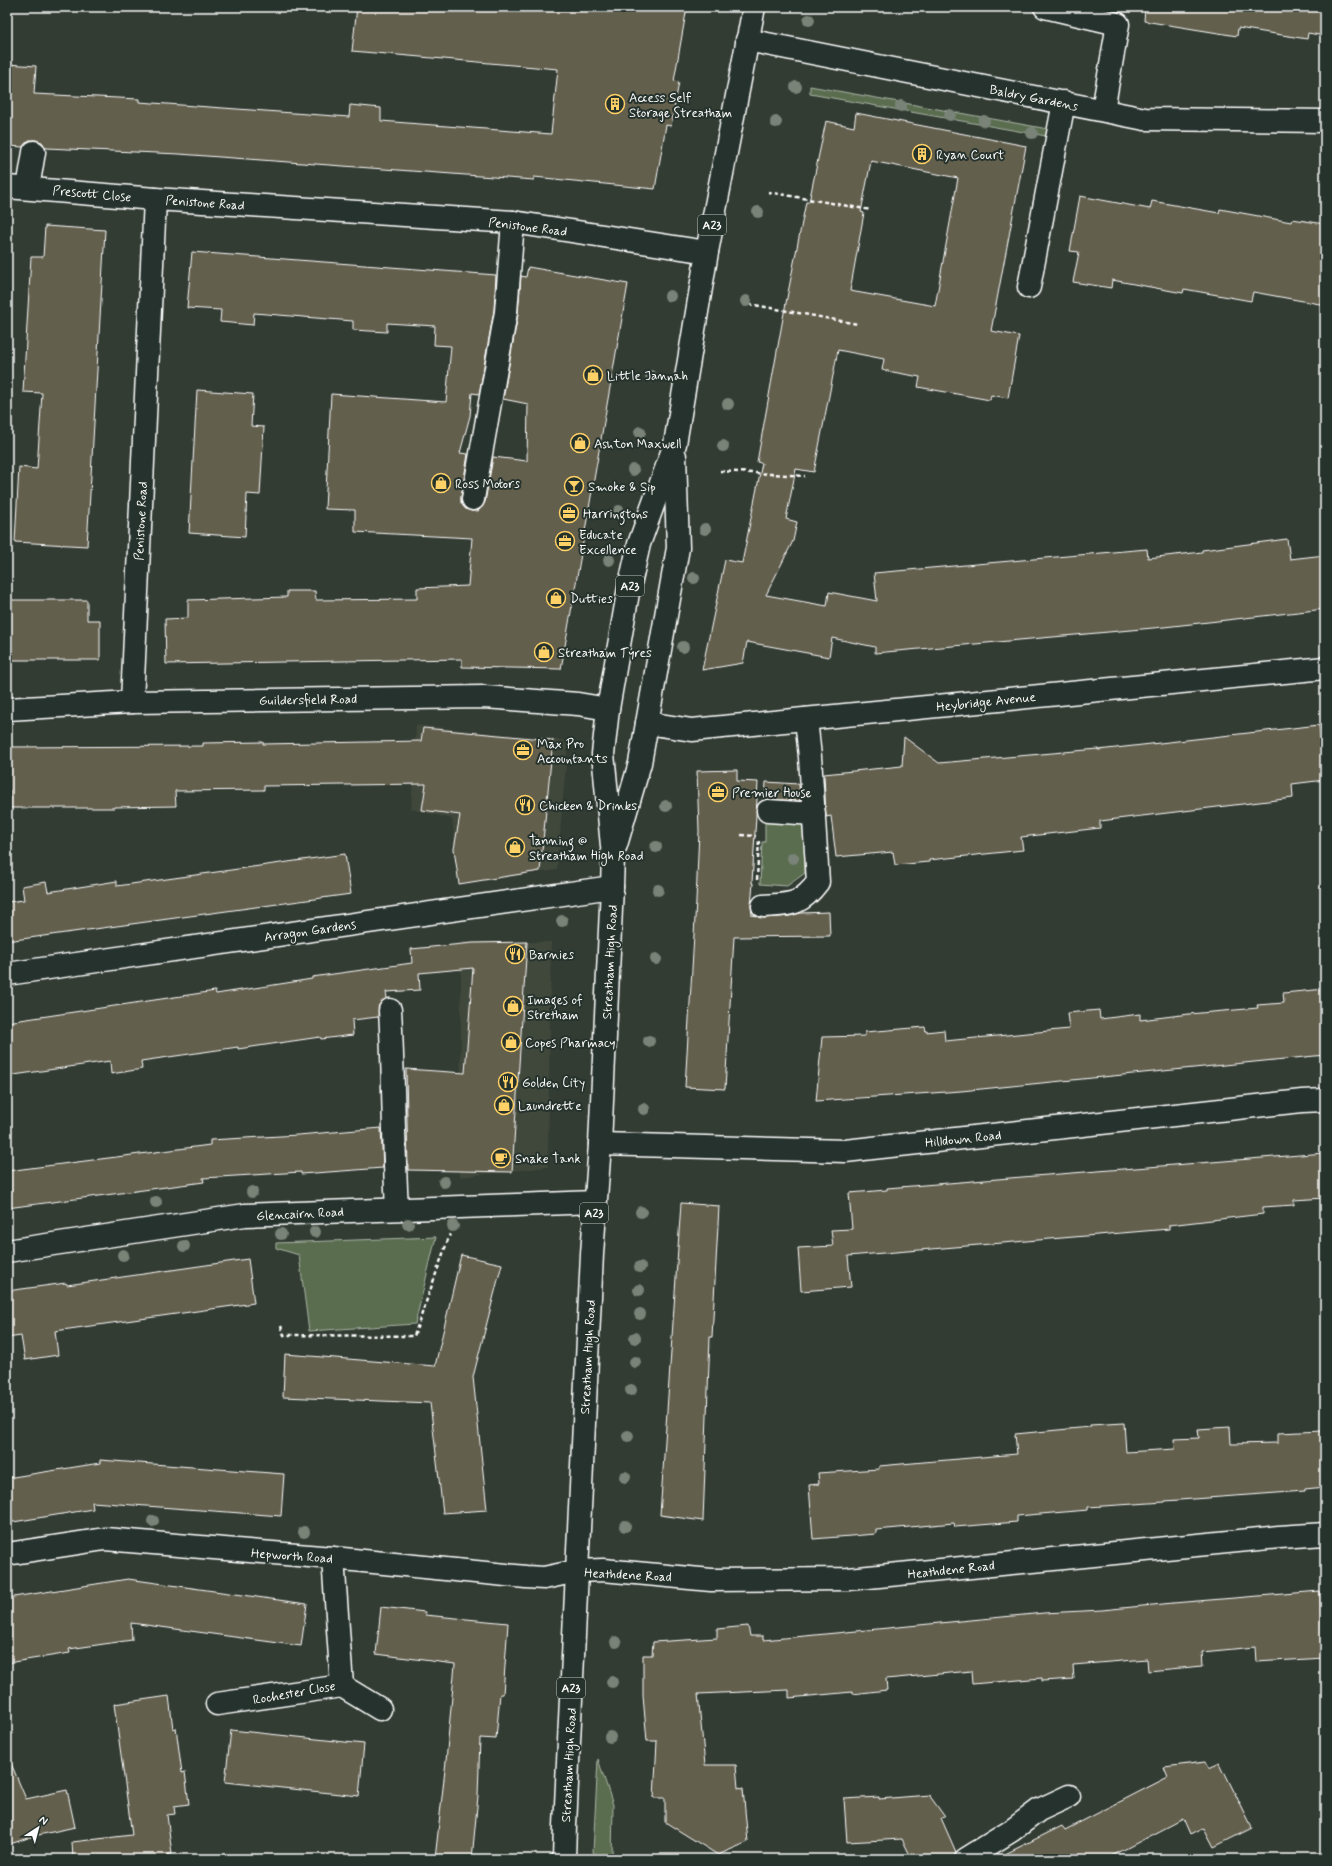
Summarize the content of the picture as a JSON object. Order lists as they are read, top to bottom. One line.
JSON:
{"streets":{"main road":["Baldry Gardens","Prescott Close","Penistone Road","A23","Guildersfield Road","Heybridge Avenue","Arragon Gardens","Streatham High Road","Hilldown Road","Glencairn Road","Hepworth Road","Heathdene Road","Rochester Close"]},"crossings":[["Baldry Gardens","Streatham High Road"],["Prescott Close","Penistone Road"],["Penistone Road","Guildersfield Road"],["Penistone Road","Streatham High Road"],["Guildersfield Road","Streatham High Road"],["Heybridge Avenue","Streatham High Road"],["Arragon Gardens","Streatham High Road"],["Streatham High Road","Hilldown Road"],["Streatham High Road","Glencairn Road"],["Streatham High Road","Hepworth Road"],["Streatham High Road","Heathdene Road"],["Hepworth Road","Heathdene Road"],["Hepworth Road","Rochester Close"]],"places":{"building":["Access Self Storage Streatham","Ryan Court"],"shop":["Little Jannah","Ashton Maxwell","Ross Motors","Dutties","Streatham Tyres","Tanning @ Streatham High Road","Images of Stretham","Copes Pharmacy","Laundrette"],"bar":["Smoke & Sip"],"office":["Harringtons","Educate Excellence","Max Pro Accountants","Premier House"],"restaurant":["Chicken & Drinks","Barnies","Golden City"],"cafe":["Snake Tank"]},"north":"top right"}
